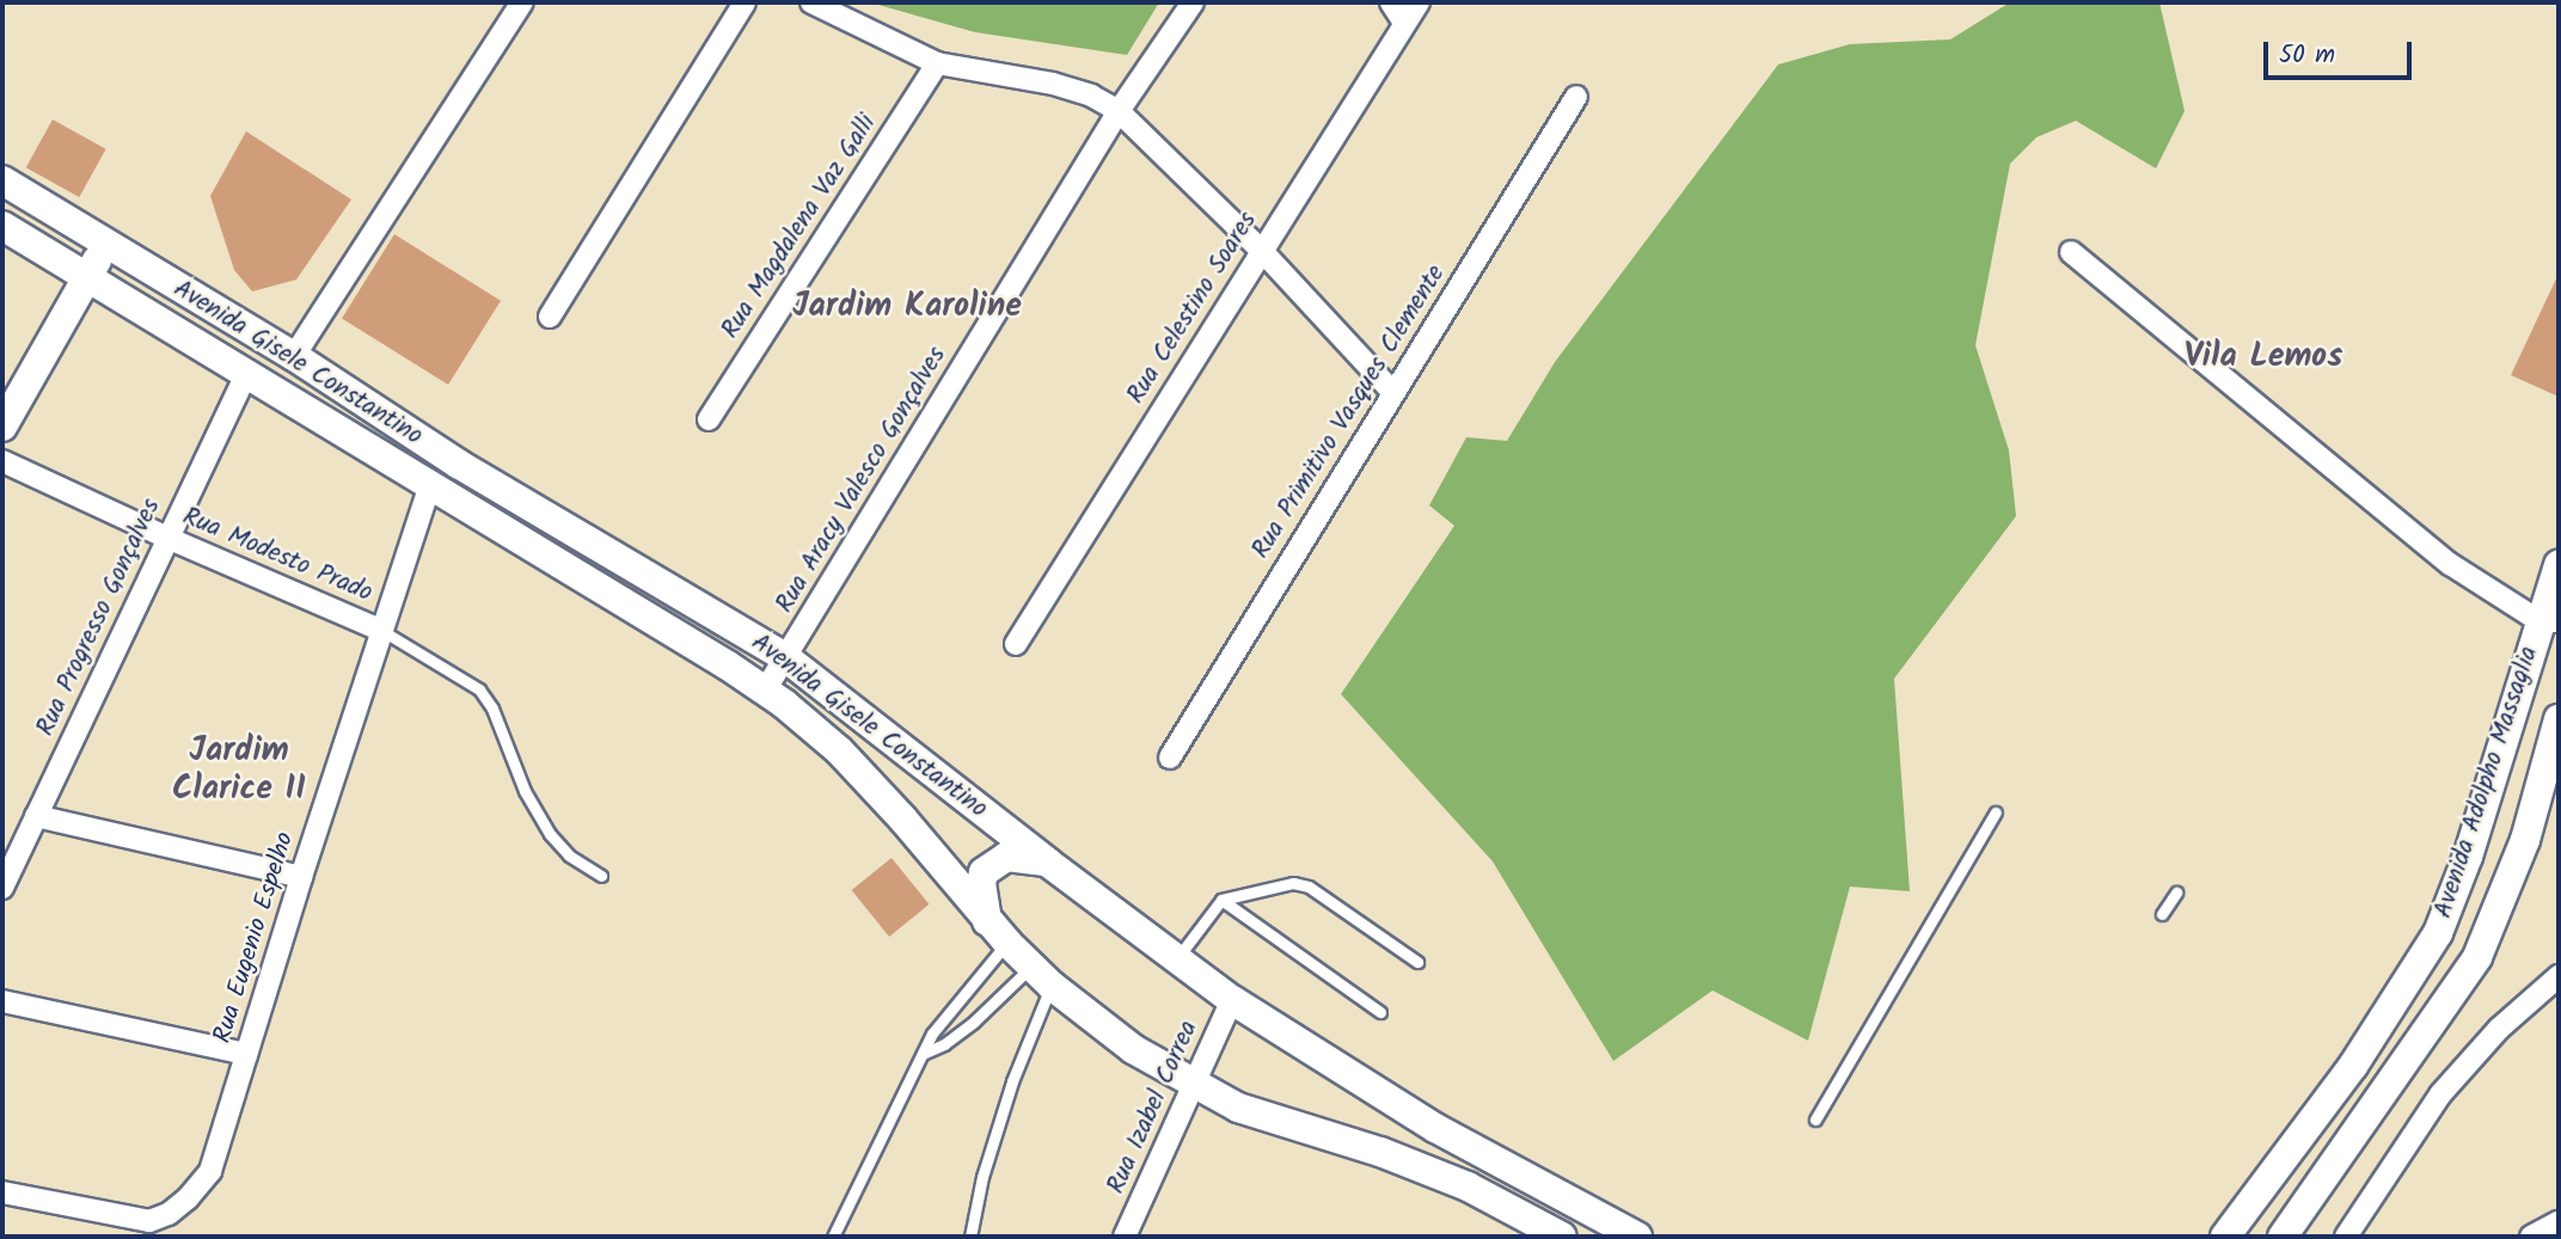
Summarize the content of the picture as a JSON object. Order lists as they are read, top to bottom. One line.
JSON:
{"streets":{"main road":["Avenida Gisele Constantino","Avenida Adolpho Massaglia"],"street":["Rua Magdalena Vaz Galli","Rua Celestino Soares","Rua Primitivo Vasques Clemente","Rua Aracy Valesco Gonçalves","Rua Modesto Prado","Rua Progresso Gonçalves","Rua Eugenio Espelho","Rua Izabel Correa"]},"crossings":[["Avenida Gisele Constantino","Rua Aracy Valesco Gonçalves"],["Avenida Gisele Constantino","Rua Progresso Gonçalves"],["Avenida Gisele Constantino","Rua Eugenio Espelho"],["Avenida Gisele Constantino","Rua Izabel Correa"],["Rua Modesto Prado","Rua Progresso Gonçalves"],["Rua Modesto Prado","Rua Eugenio Espelho"]],"districts":["Jardim Karoline","Vila Lemos","Jardim Clarice II"],"scale_bar":"50 m"}
